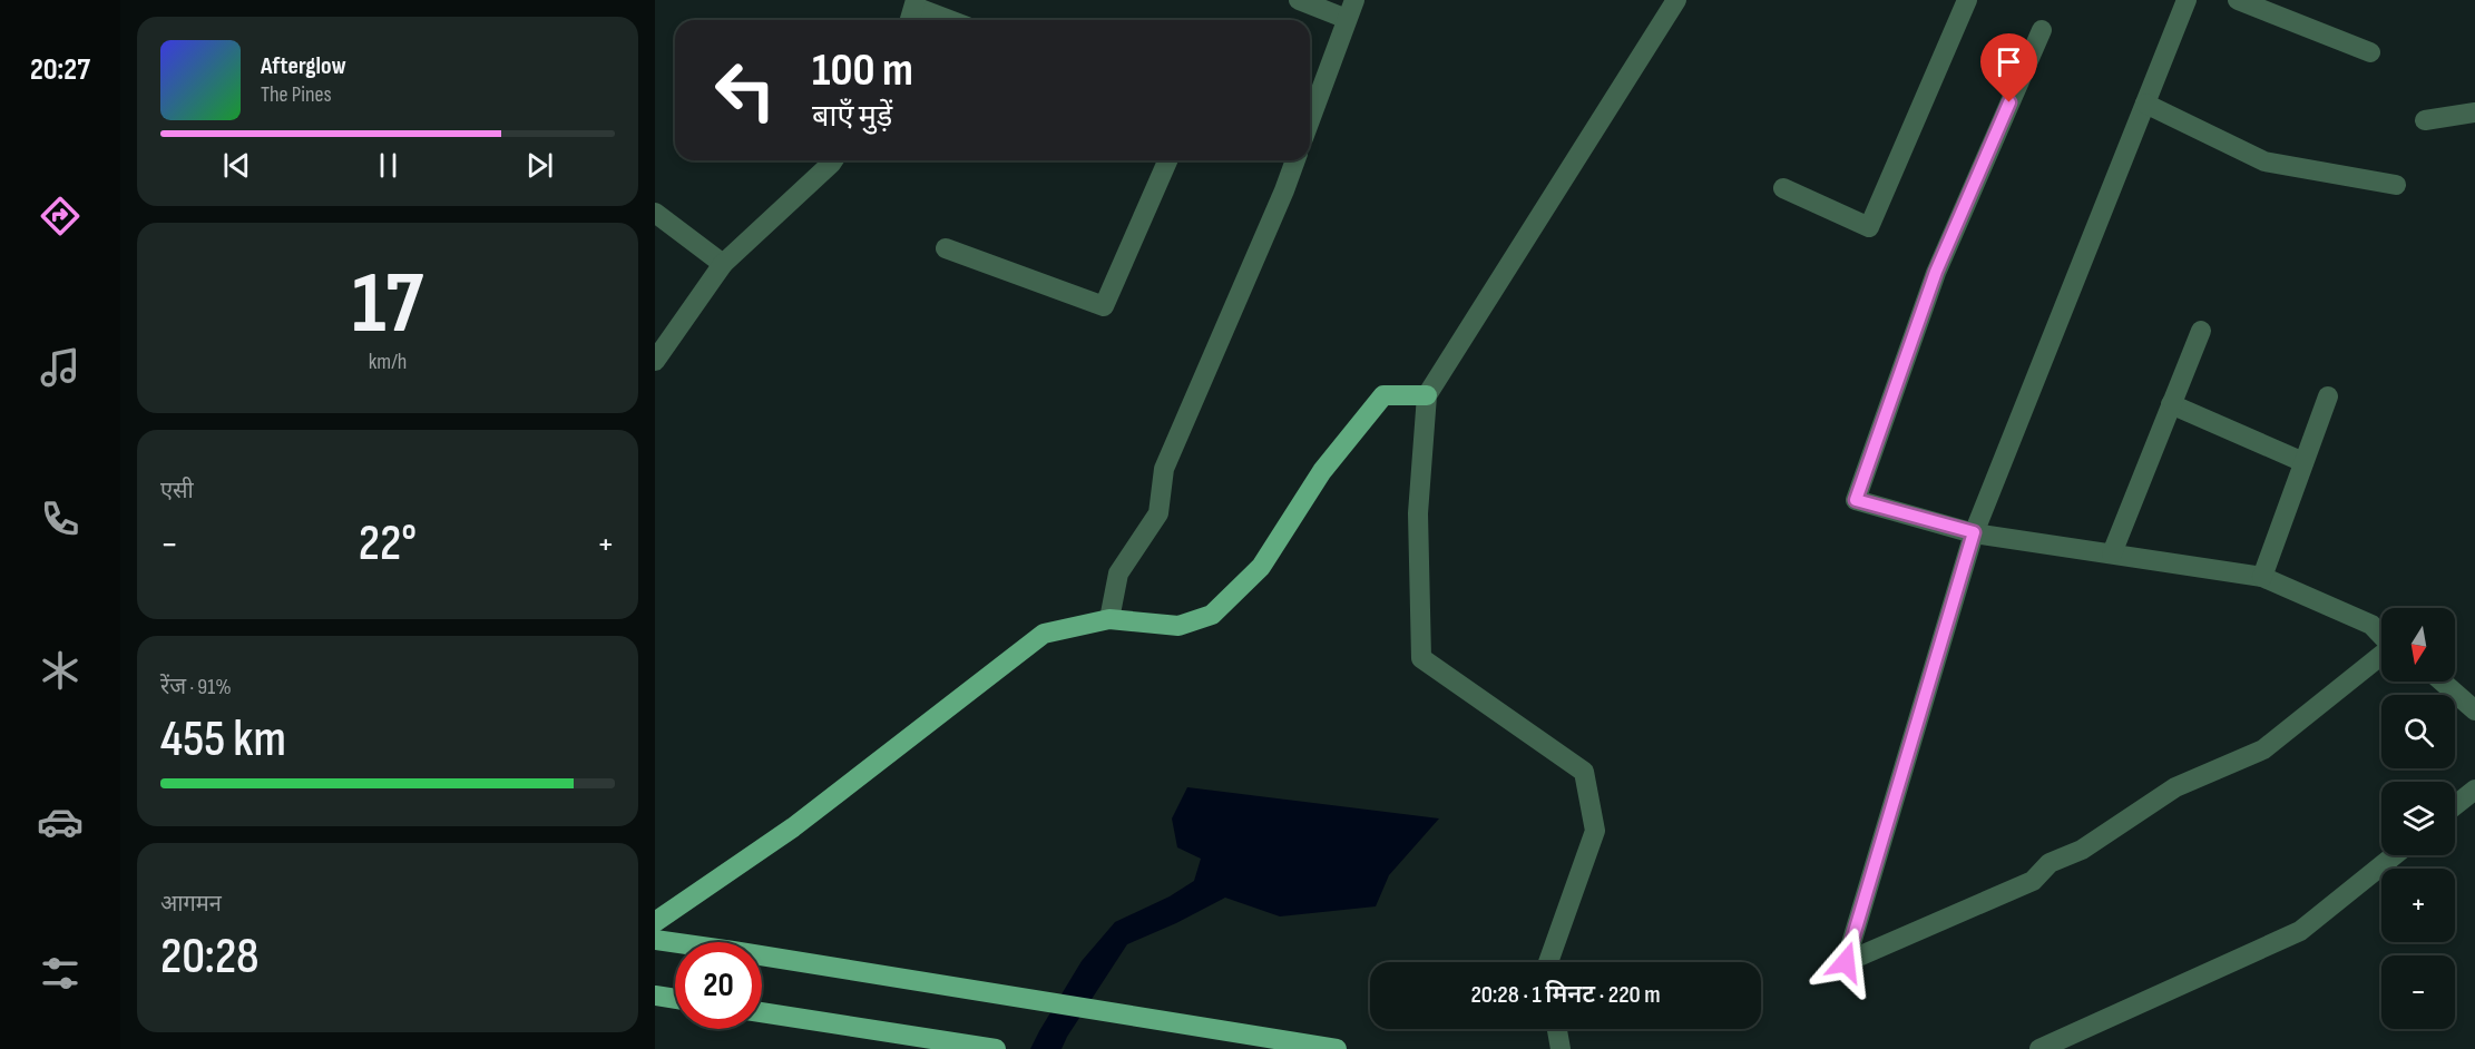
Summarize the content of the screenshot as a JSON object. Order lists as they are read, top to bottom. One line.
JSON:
{"north":"bottom","page":{"tabs":"20:27","turn":["100 m","बाएँ मुड़ें"],"song":["Afterglow","The Pines"],"tile":[["17","km/h"],"एसी",["रेंज · 91%","455 km"],["आगमन","20:28"]],"heat":["−","22°","+"],"map_buttons":["+","−"],"limit":"20","trip":"20:28 · 1 मिनट · 220 m"}}
